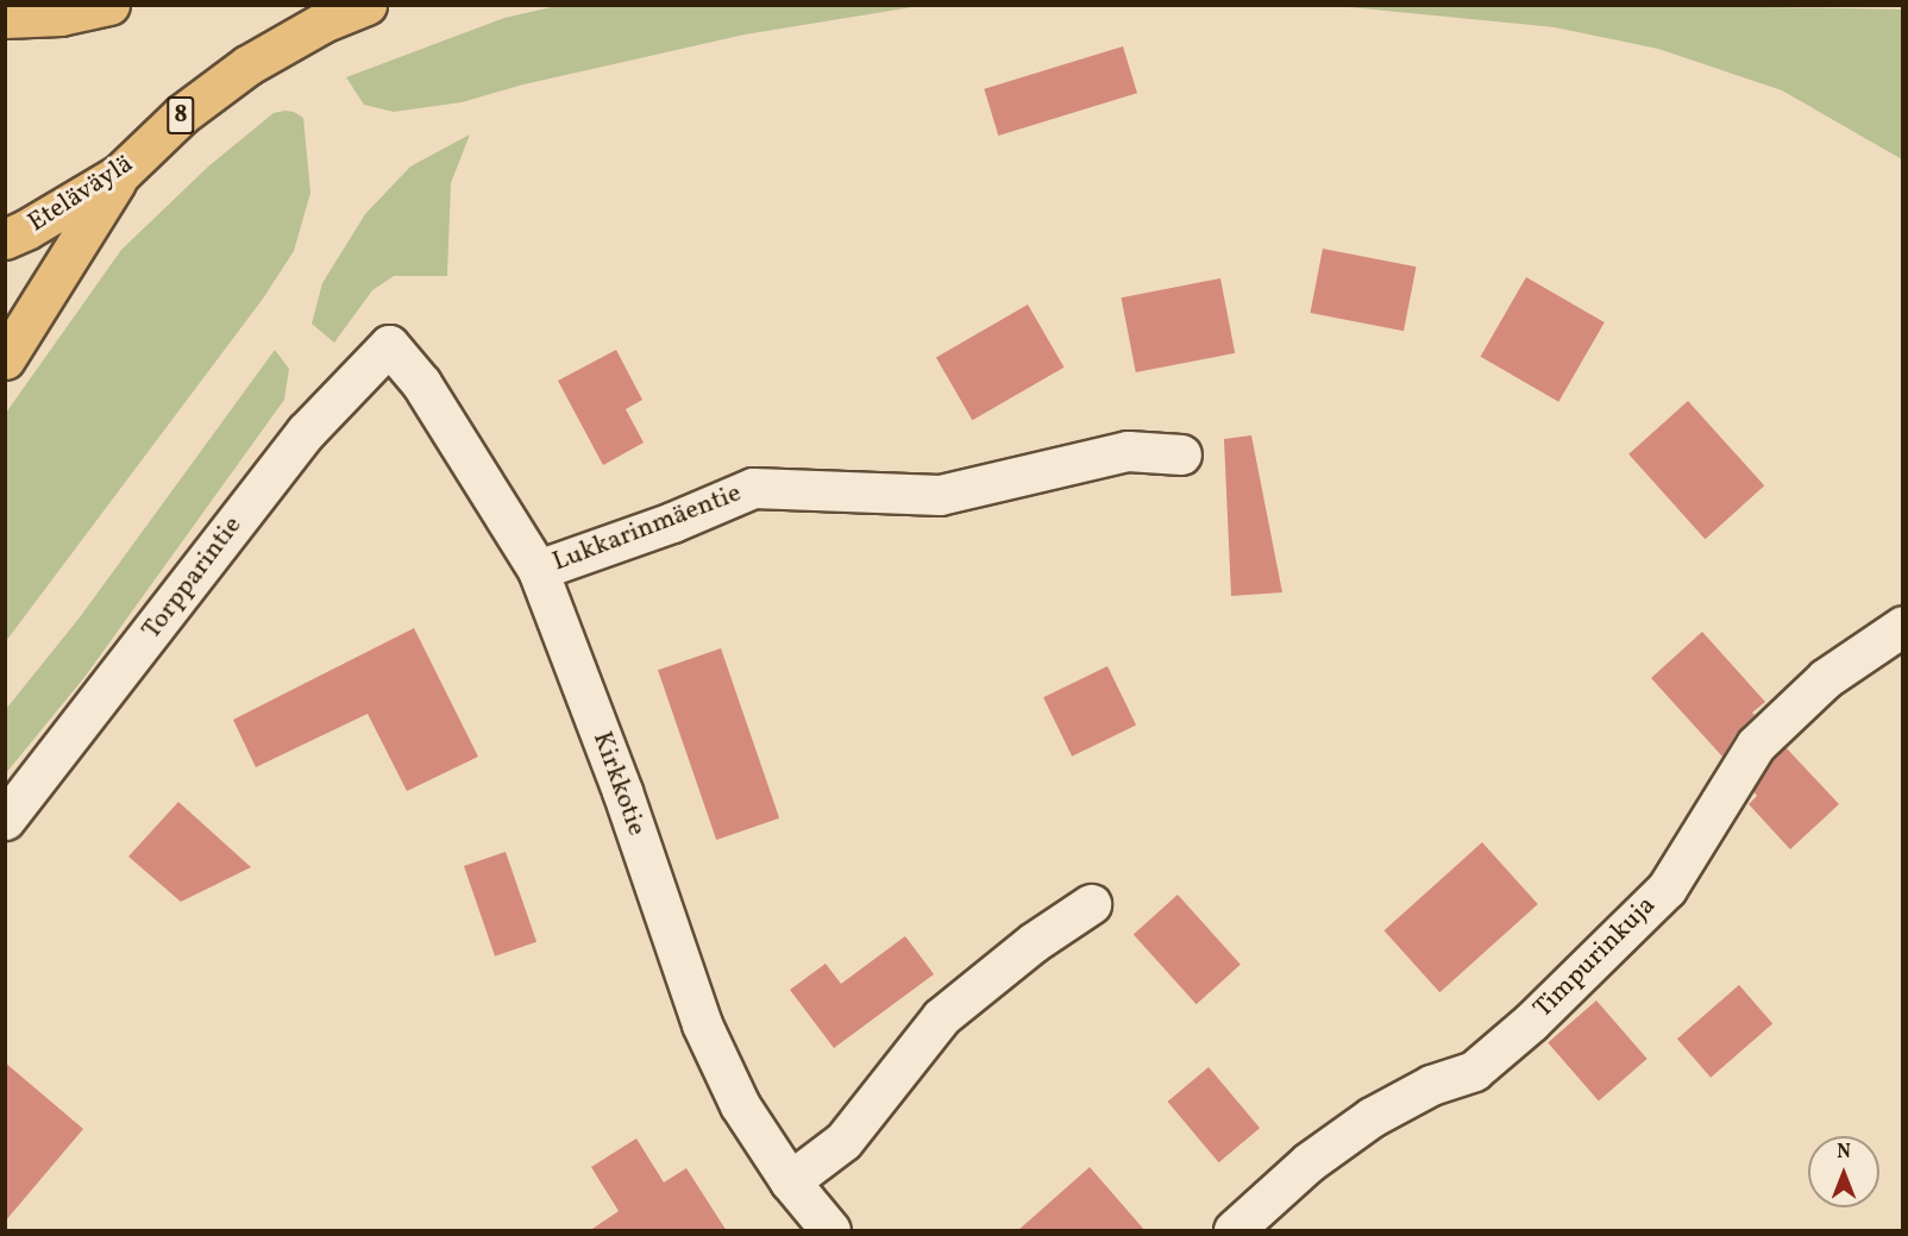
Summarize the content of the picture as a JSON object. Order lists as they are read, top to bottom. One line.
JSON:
{"streets":{"highway":["8","Eteläväylä"],"street":["Lukkarinmäentie","Torpparintie","Kirkkotie","Timpurinkuja"]},"crossings":[["Lukkarinmäentie","Kirkkotie"],["Torpparintie","Kirkkotie"]],"north":"top"}
